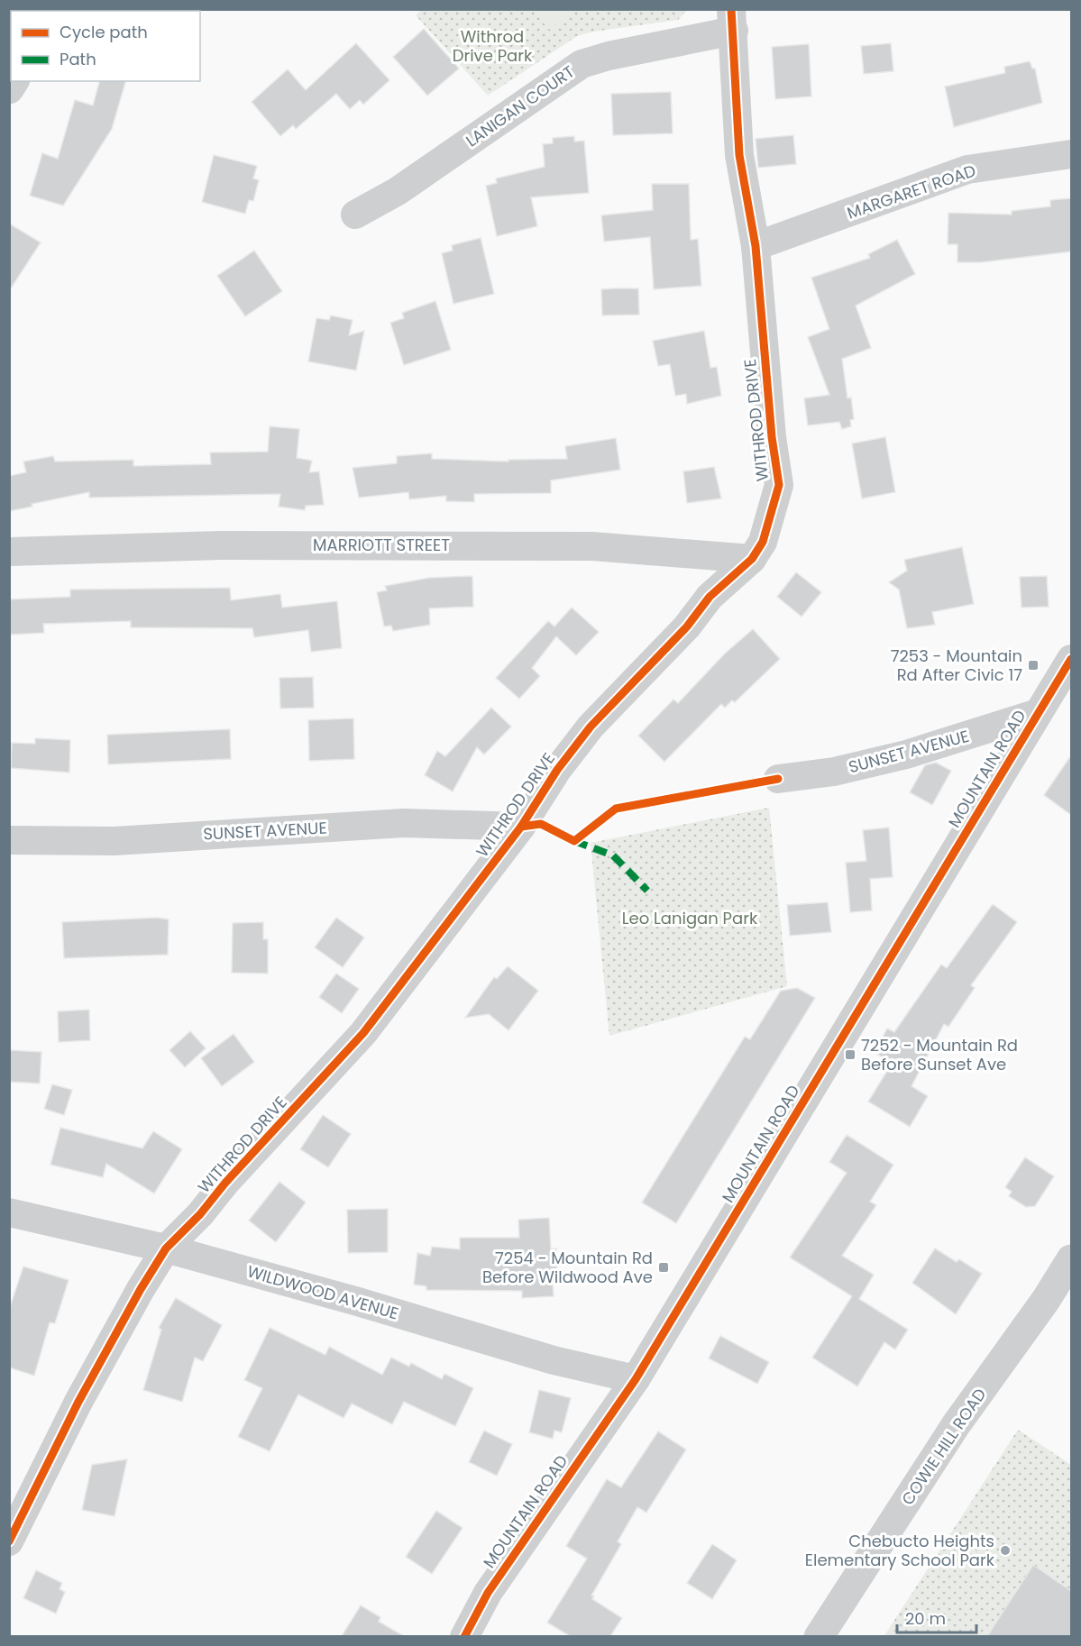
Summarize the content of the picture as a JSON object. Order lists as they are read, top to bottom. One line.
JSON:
{"streets":{"street":["LANIGAN COURT","MARGARET ROAD","WITHROD DRIVE","MARRIOTT STREET","SUNSET AVENUE","MOUNTAIN ROAD","WILDWOOD AVENUE","COWIE HILL ROAD"]},"crossings":[["LANIGAN COURT","WITHROD DRIVE"],["MARGARET ROAD","WITHROD DRIVE"],["WITHROD DRIVE","MARRIOTT STREET"],["WITHROD DRIVE","SUNSET AVENUE"],["WITHROD DRIVE","WILDWOOD AVENUE"],["SUNSET AVENUE","MOUNTAIN ROAD"],["MOUNTAIN ROAD","WILDWOOD AVENUE"]],"parks":["Withrod Drive Park","Leo Lanigan Park"],"places":{"transit":["7253 - Mountain Rd After Civic 17","7252 - Mountain Rd Before Sunset Ave","7254 - Mountain Rd Before Wildwood Ave"],"other":["Chebucto Heights Elementary School Park"]},"legend":["Cycle path","Path"],"scale_bar":"20 m"}
